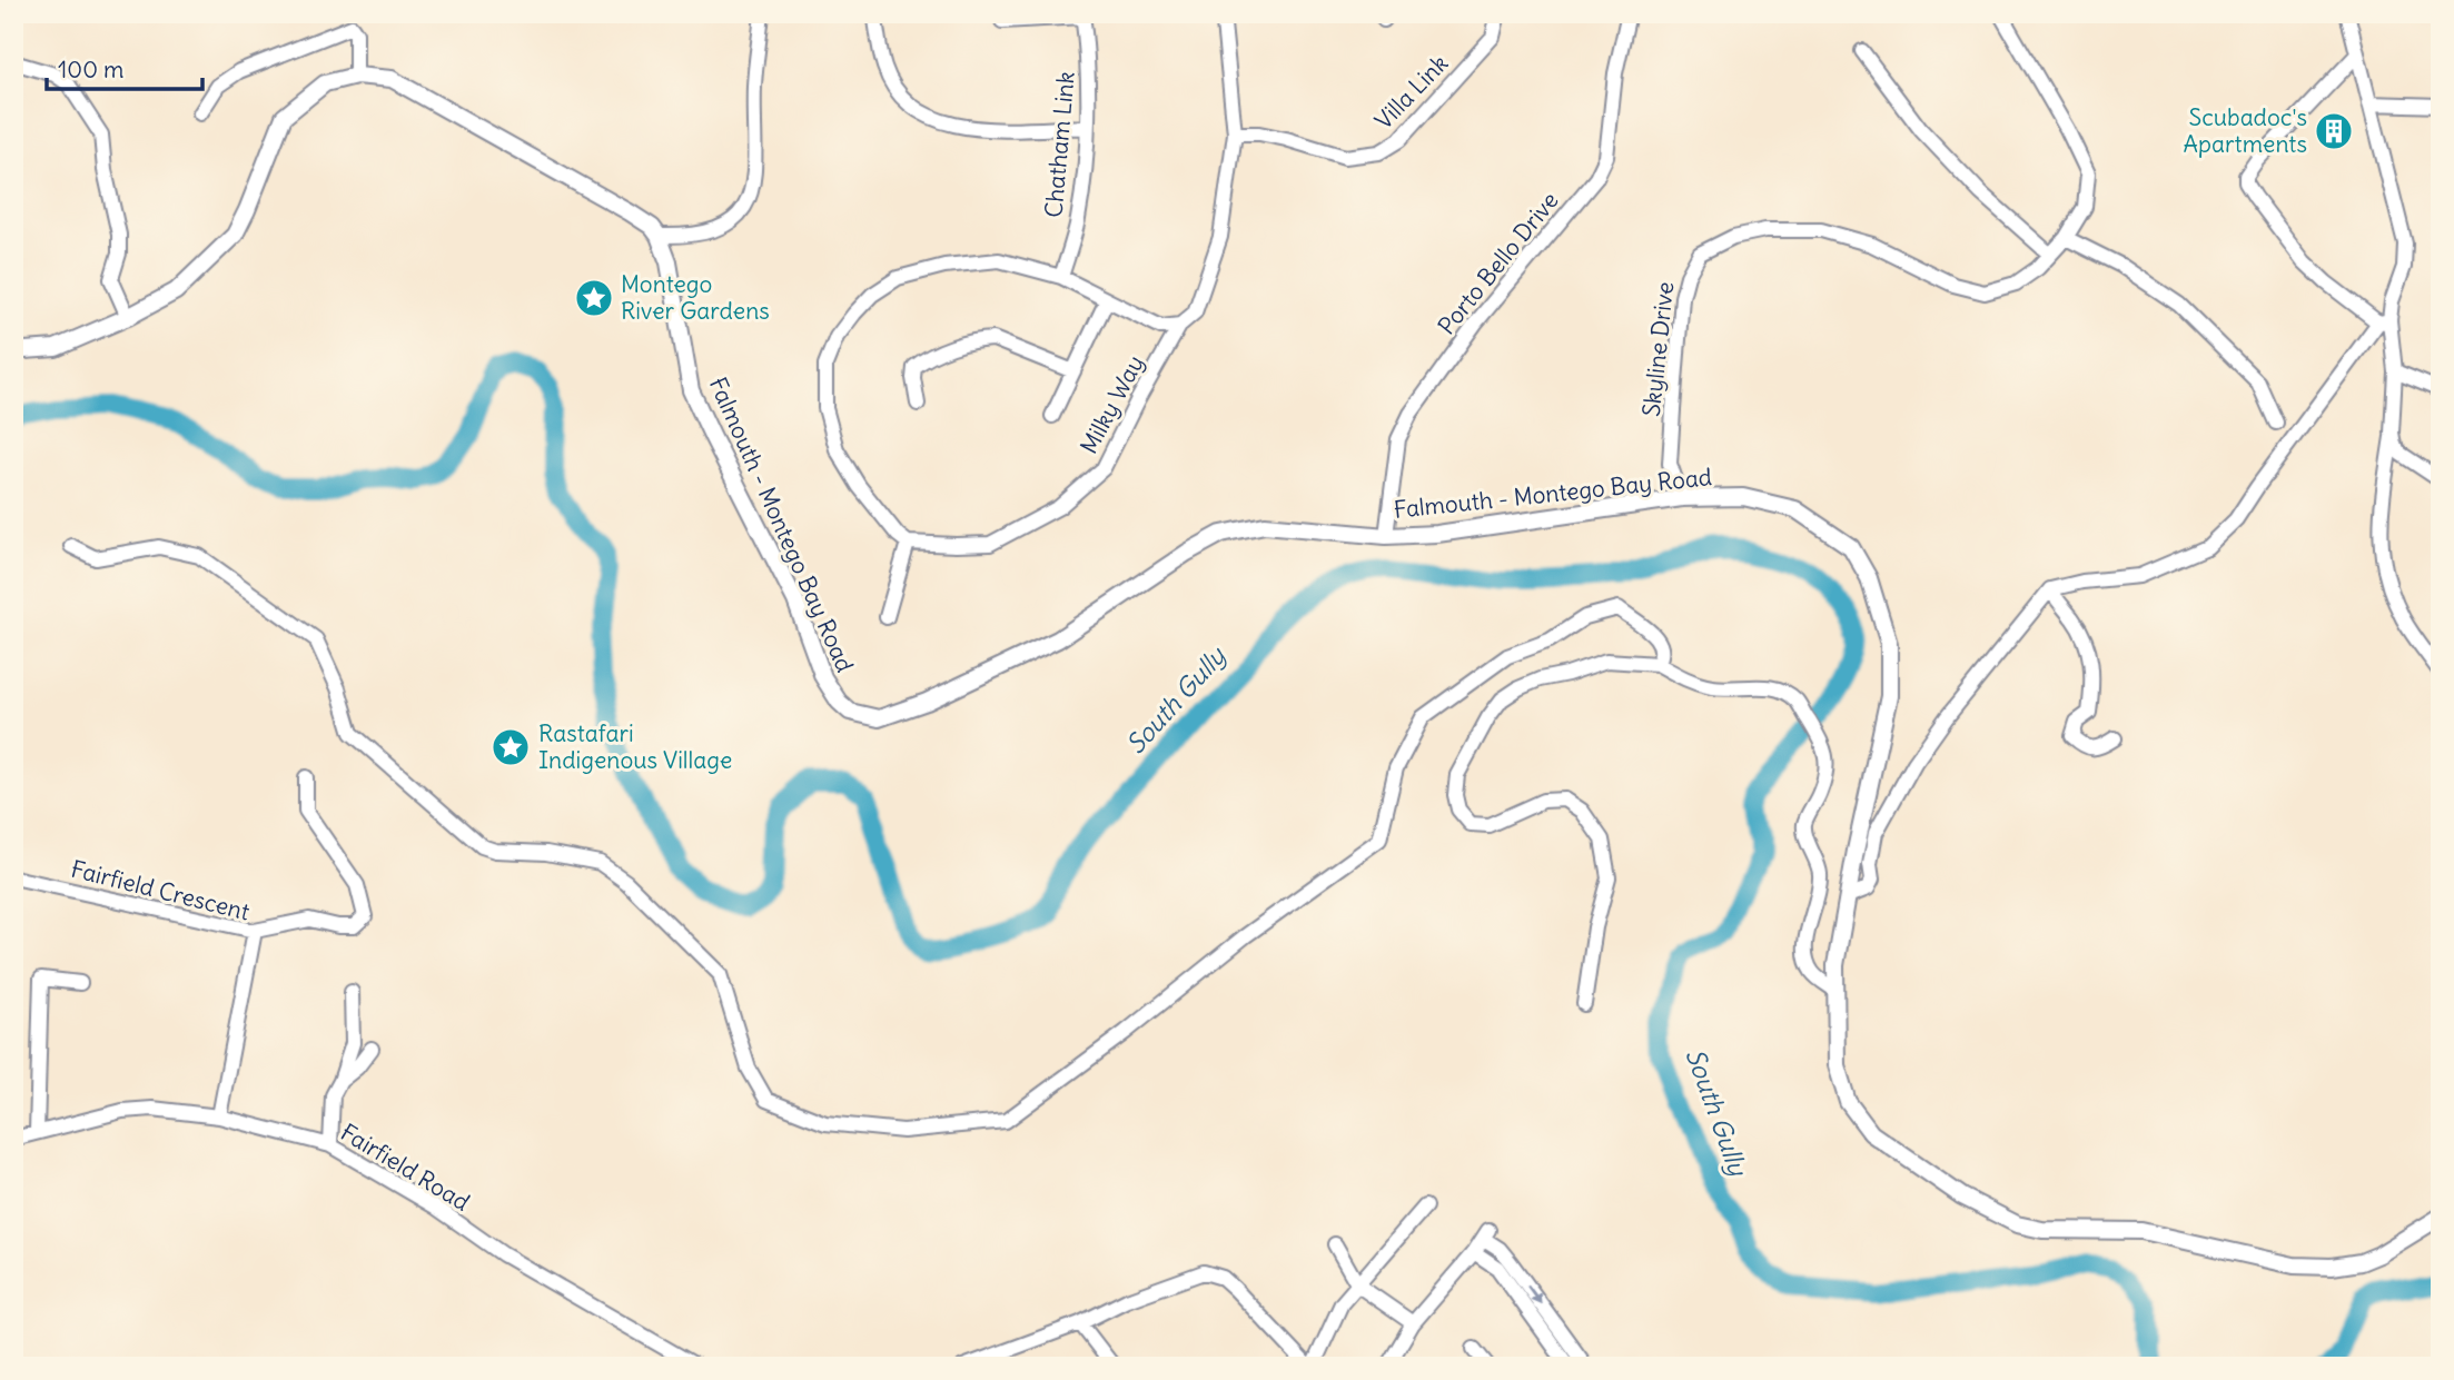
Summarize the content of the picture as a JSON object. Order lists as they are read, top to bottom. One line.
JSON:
{"streets":{"main road":["Falmouth - Montego Bay Road"],"street":["Villa Link","Chatham Link","Porto Bello Drive","Skyline Drive","Milky Way","Fairfield Crescent","Fairfield Road"]},"crossings":[["Villa Link","Milky Way"],["Porto Bello Drive","Falmouth - Montego Bay Road"],["Skyline Drive","Falmouth - Montego Bay Road"],["Fairfield Crescent","Fairfield Road"]],"water":["South Gully"],"places":{"building":["Scubadoc's Apartments"],"place":["Montego River Gardens","Rastafari Indigenous Village"]},"scale_bar":"100 m"}
